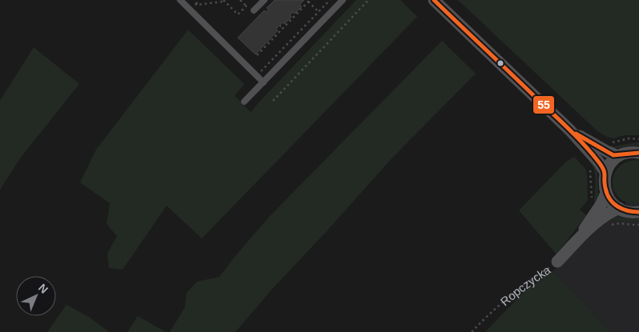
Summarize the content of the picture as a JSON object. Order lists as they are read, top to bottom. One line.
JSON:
{"streets":{"street":["Ropczycka"]},"lines":["transit line 55"],"north":"top right"}
